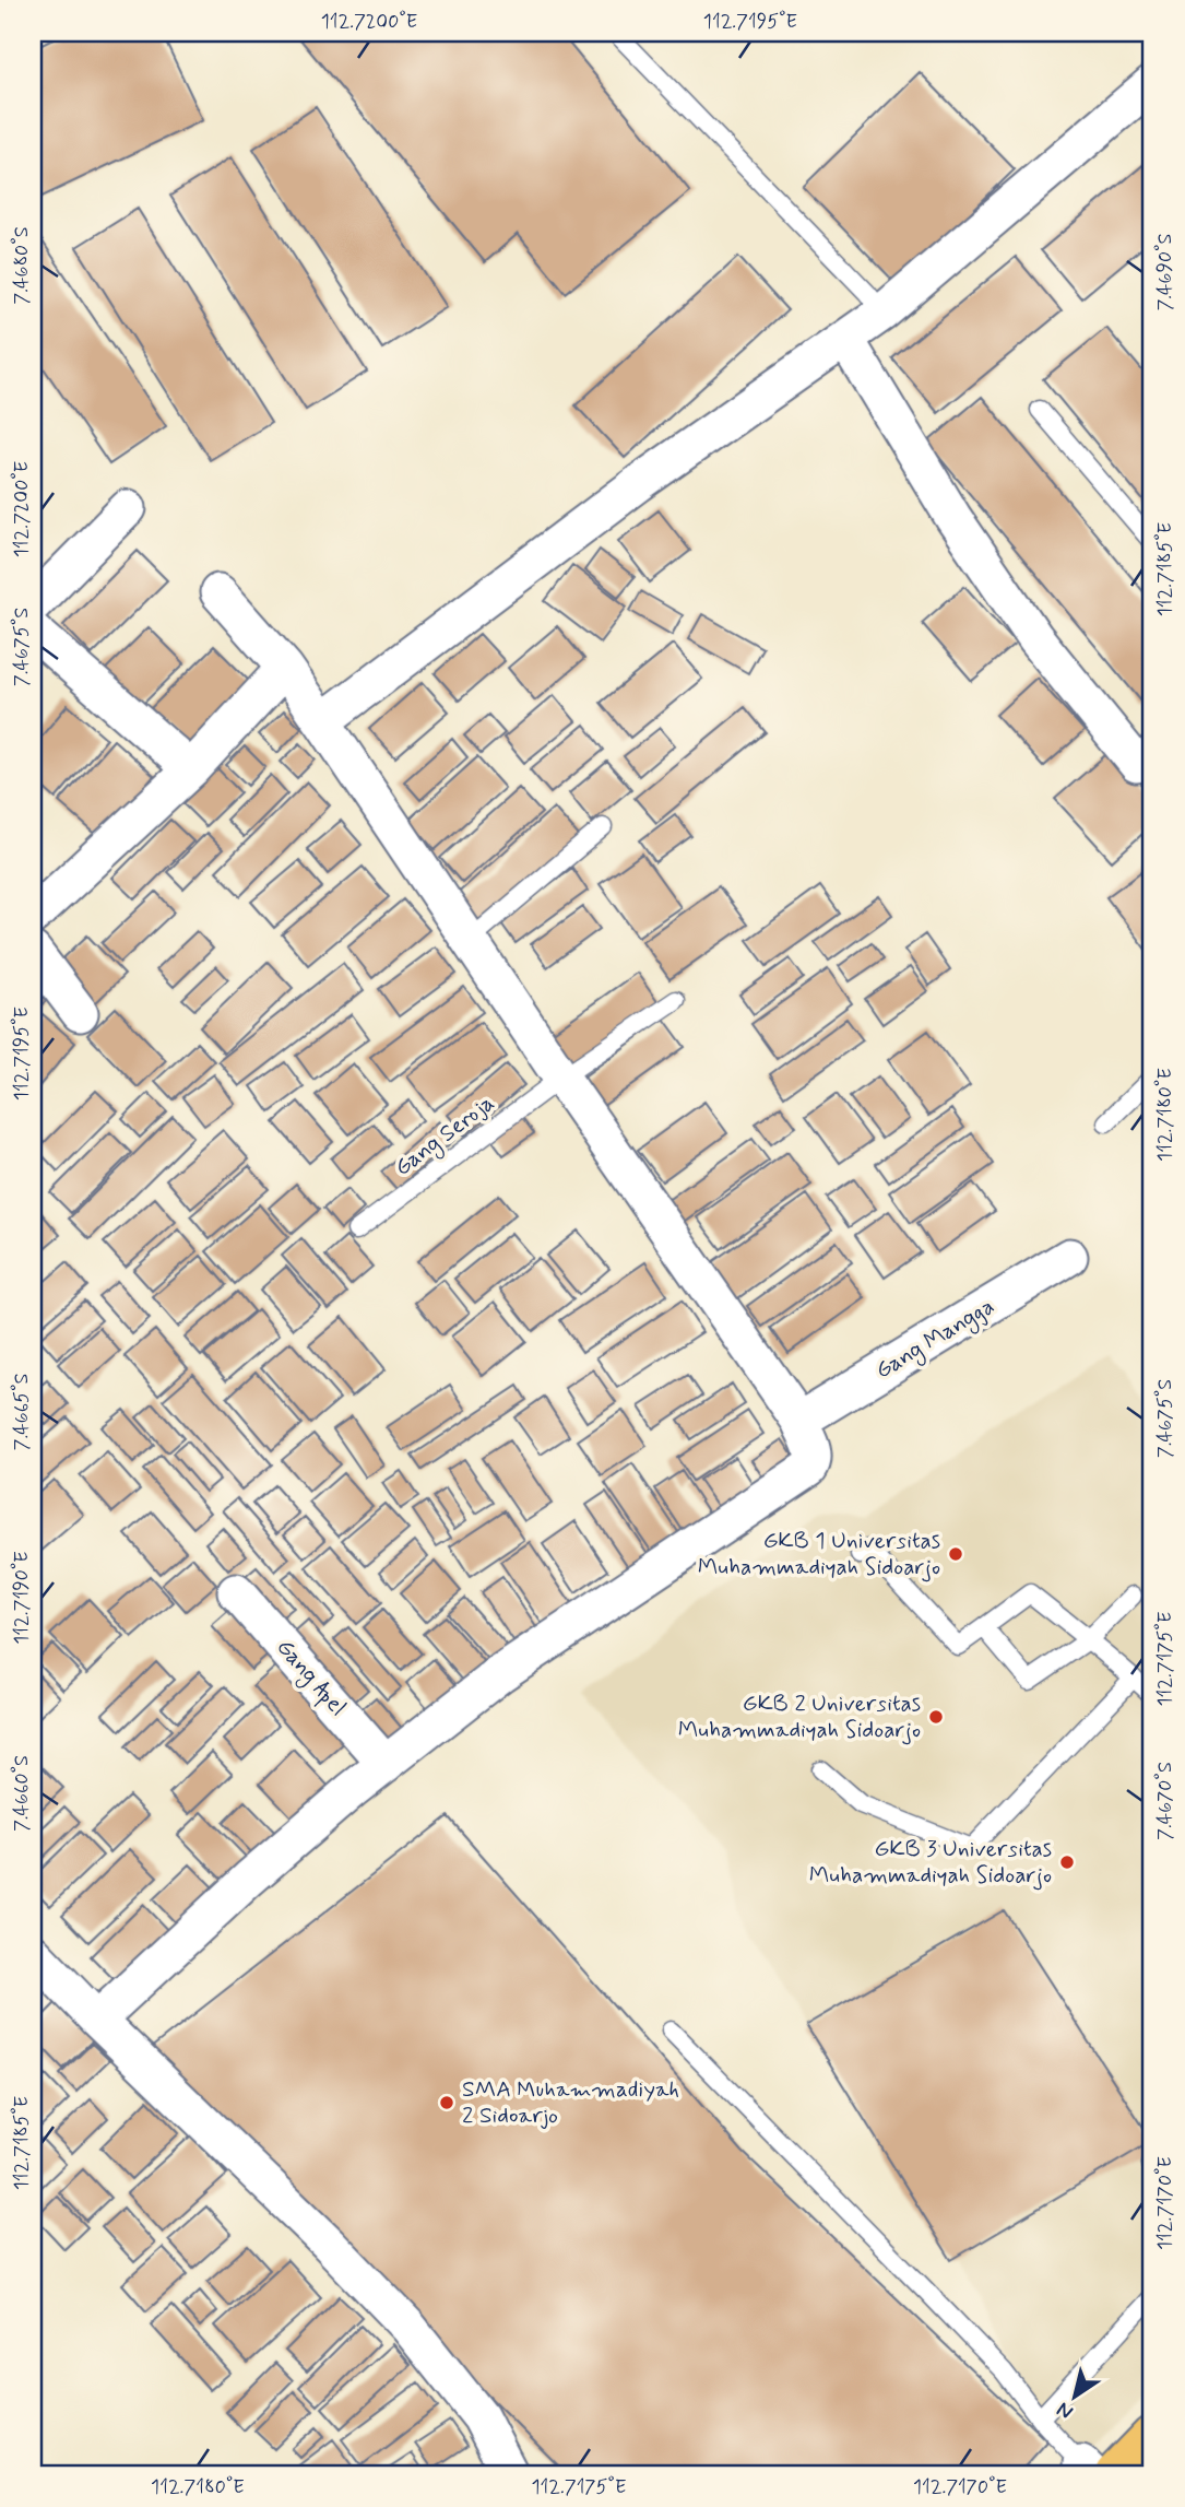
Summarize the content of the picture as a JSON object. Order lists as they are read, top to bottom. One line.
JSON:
{"streets":{"street":["Gang Mangga","Gang Apel"],"lane":["Gang Seroja"]},"places":["GKB 1 Universitas Muhammadiyah Sidoarjo","GKB 2 Universitas Muhammadiyah Sidoarjo","GKB 3 Universitas Muhammadiyah Sidoarjo","SMA Muhammadiyah 2 Sidoarjo"],"north":"bottom left","coordinates":["112.7200°E","112.7195°E","7.4680°S","7.4690°S","112.7185°E","7.4675°S","112.7180°E","7.4665°S","112.7190°E","112.7175°E","7.4660°S","7.4670°S","112.7170°E"]}
